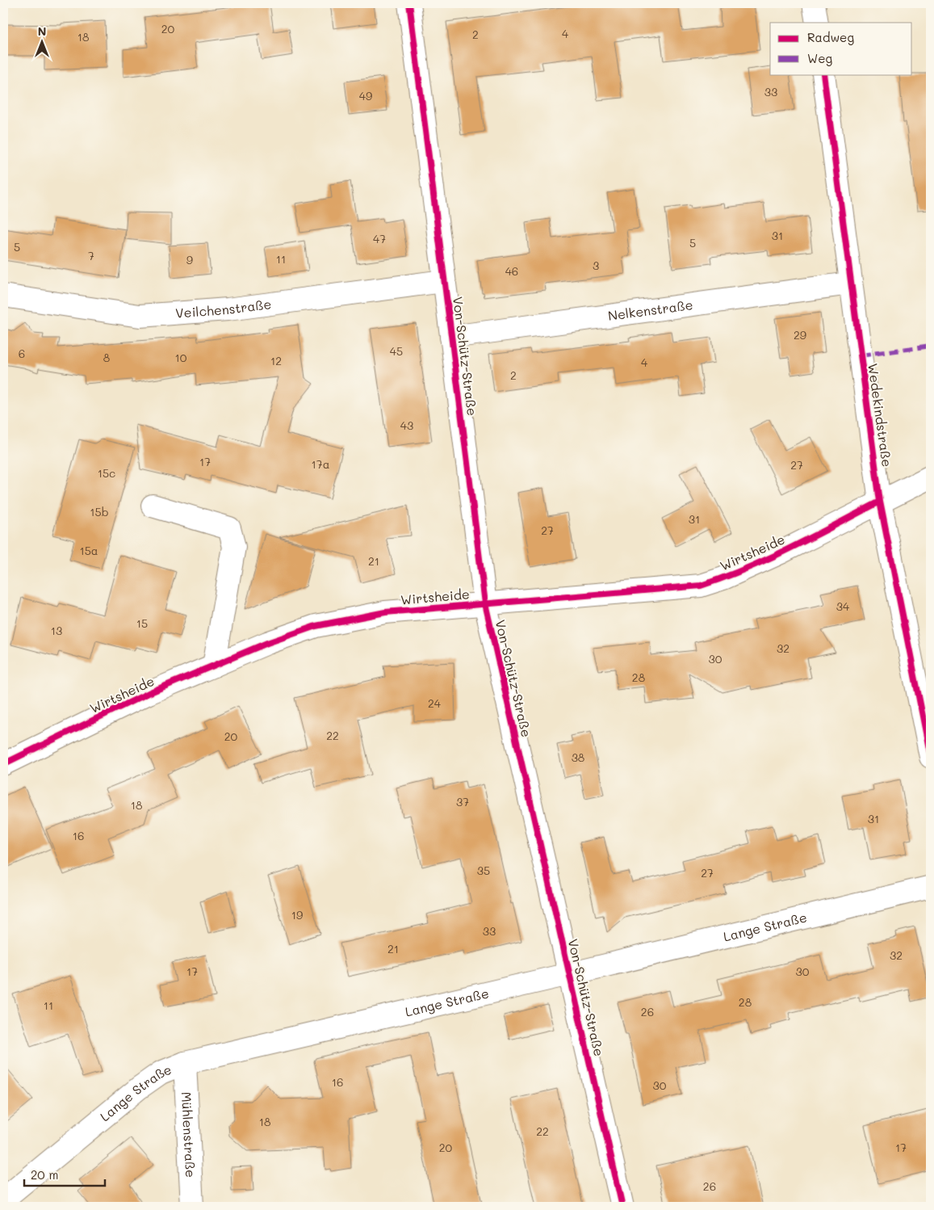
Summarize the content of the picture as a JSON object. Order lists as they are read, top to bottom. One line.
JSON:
{"streets":{"street":["Veilchenstraße","Nelkenstraße","Von-Schütz-Straße","Wedekindstraße","Wirtsheide","Lange Straße","Mühlenstraße"]},"crossings":[["Veilchenstraße","Von-Schütz-Straße"],["Nelkenstraße","Von-Schütz-Straße"],["Nelkenstraße","Wedekindstraße"],["Von-Schütz-Straße","Wirtsheide"],["Von-Schütz-Straße","Lange Straße"],["Wedekindstraße","Wirtsheide"],["Lange Straße","Mühlenstraße"]],"house_numbers":["20","4","2","18","33","49","31","47","5","5","7","11","9","3","46","29","45","6","8","10","12","4","2","43","17","17a","27","15c","15b","31","27","15a","21","34","15","13","32","30","28","24","22","20","38","37","18","31","16","35","27","19","33","21","32","17","30","28","11","26","16","30","18","22","20","17","26"],"legend":["Radweg","Weg"],"scale_bar":"20 m","north":"top"}
